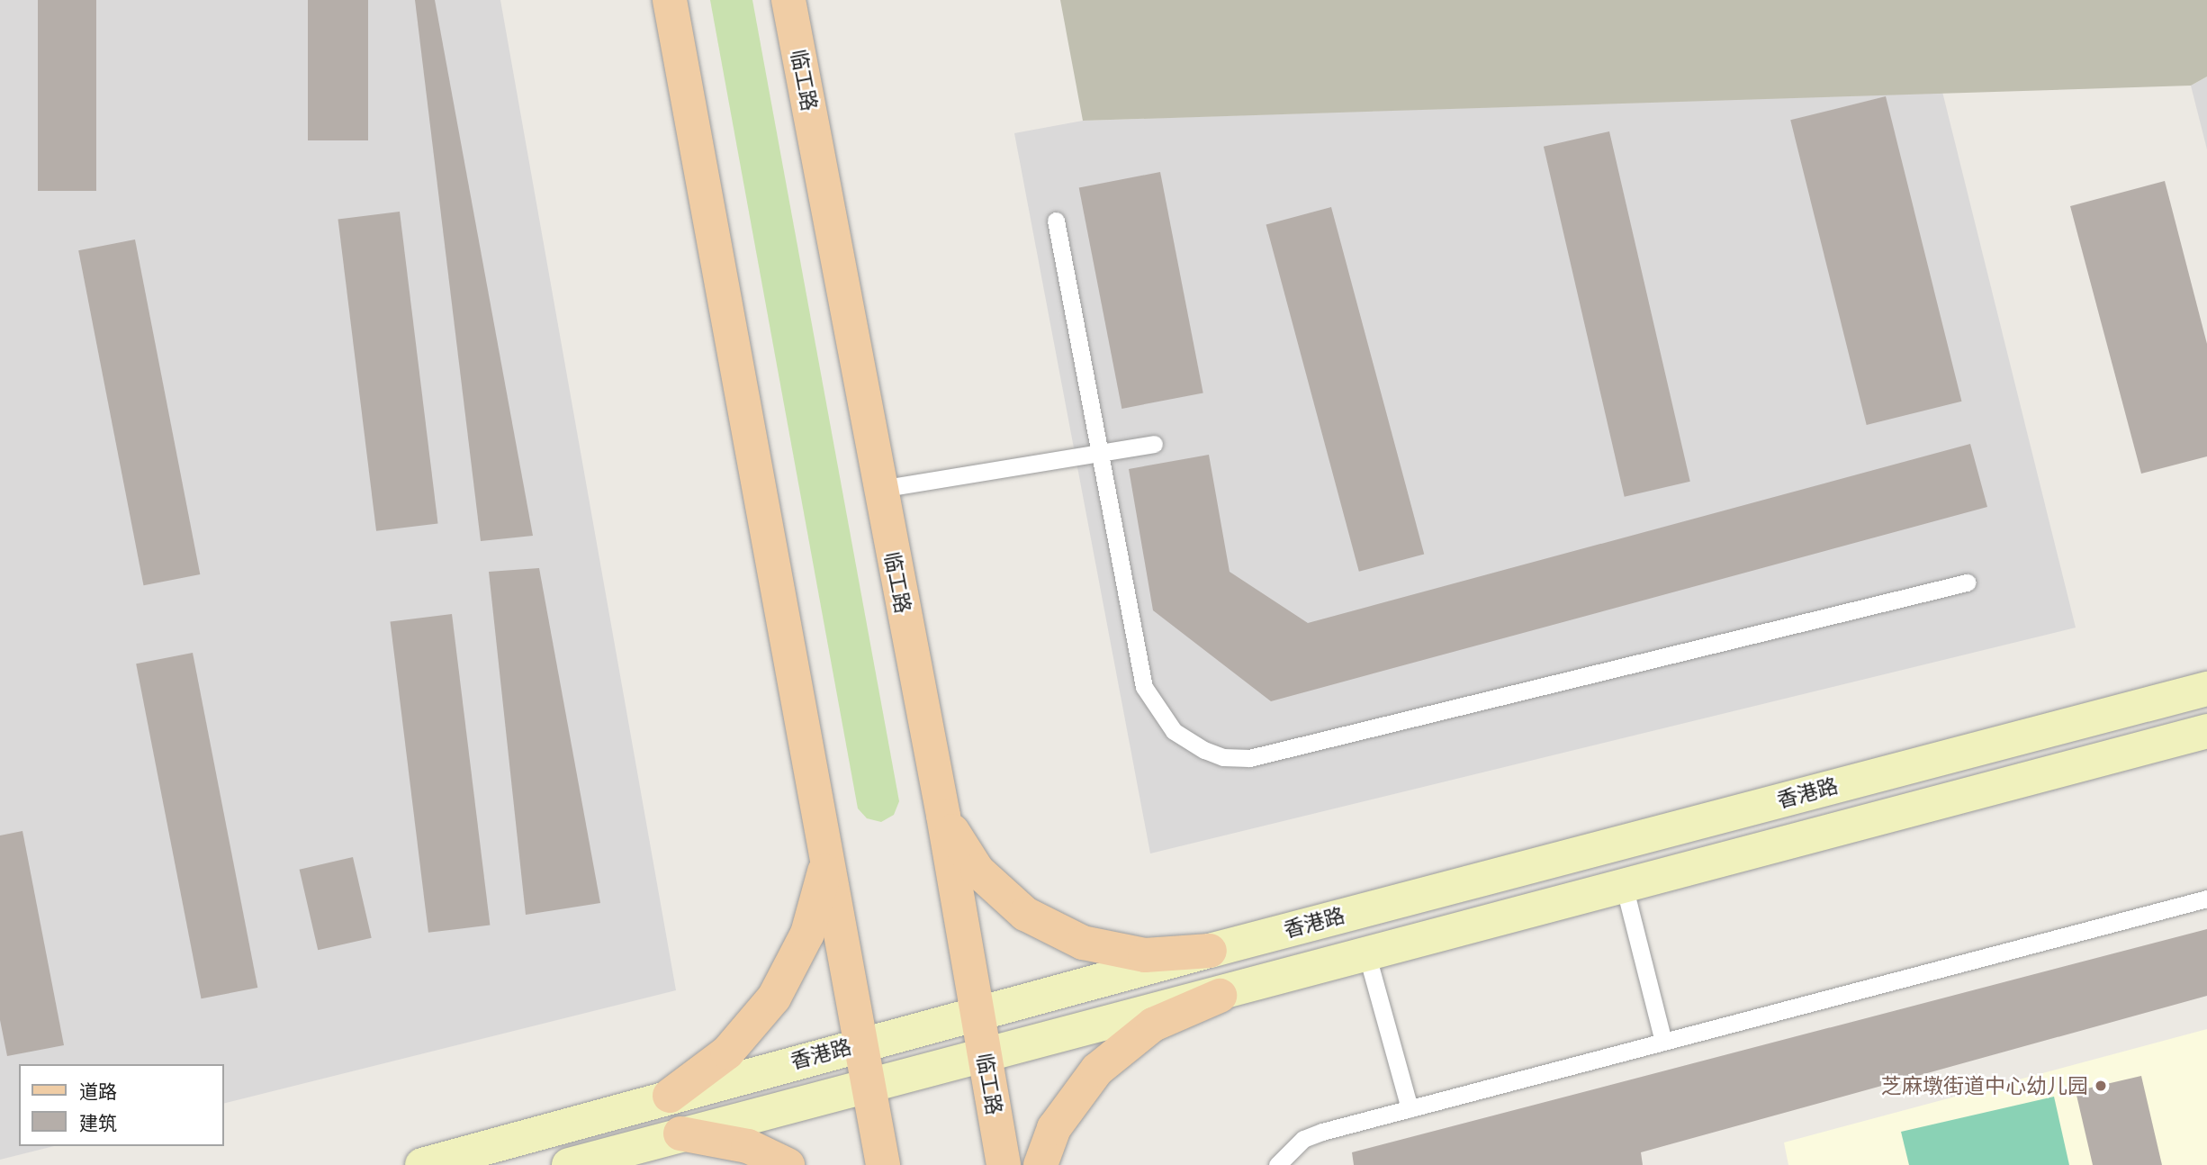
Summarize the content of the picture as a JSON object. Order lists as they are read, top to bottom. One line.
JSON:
{"streets":{"main road":["临工路","香港路"]},"crossings":[["临工路","香港路"]],"places":["芝麻墩街道中心幼儿园"],"legend":["道路","建筑"]}
